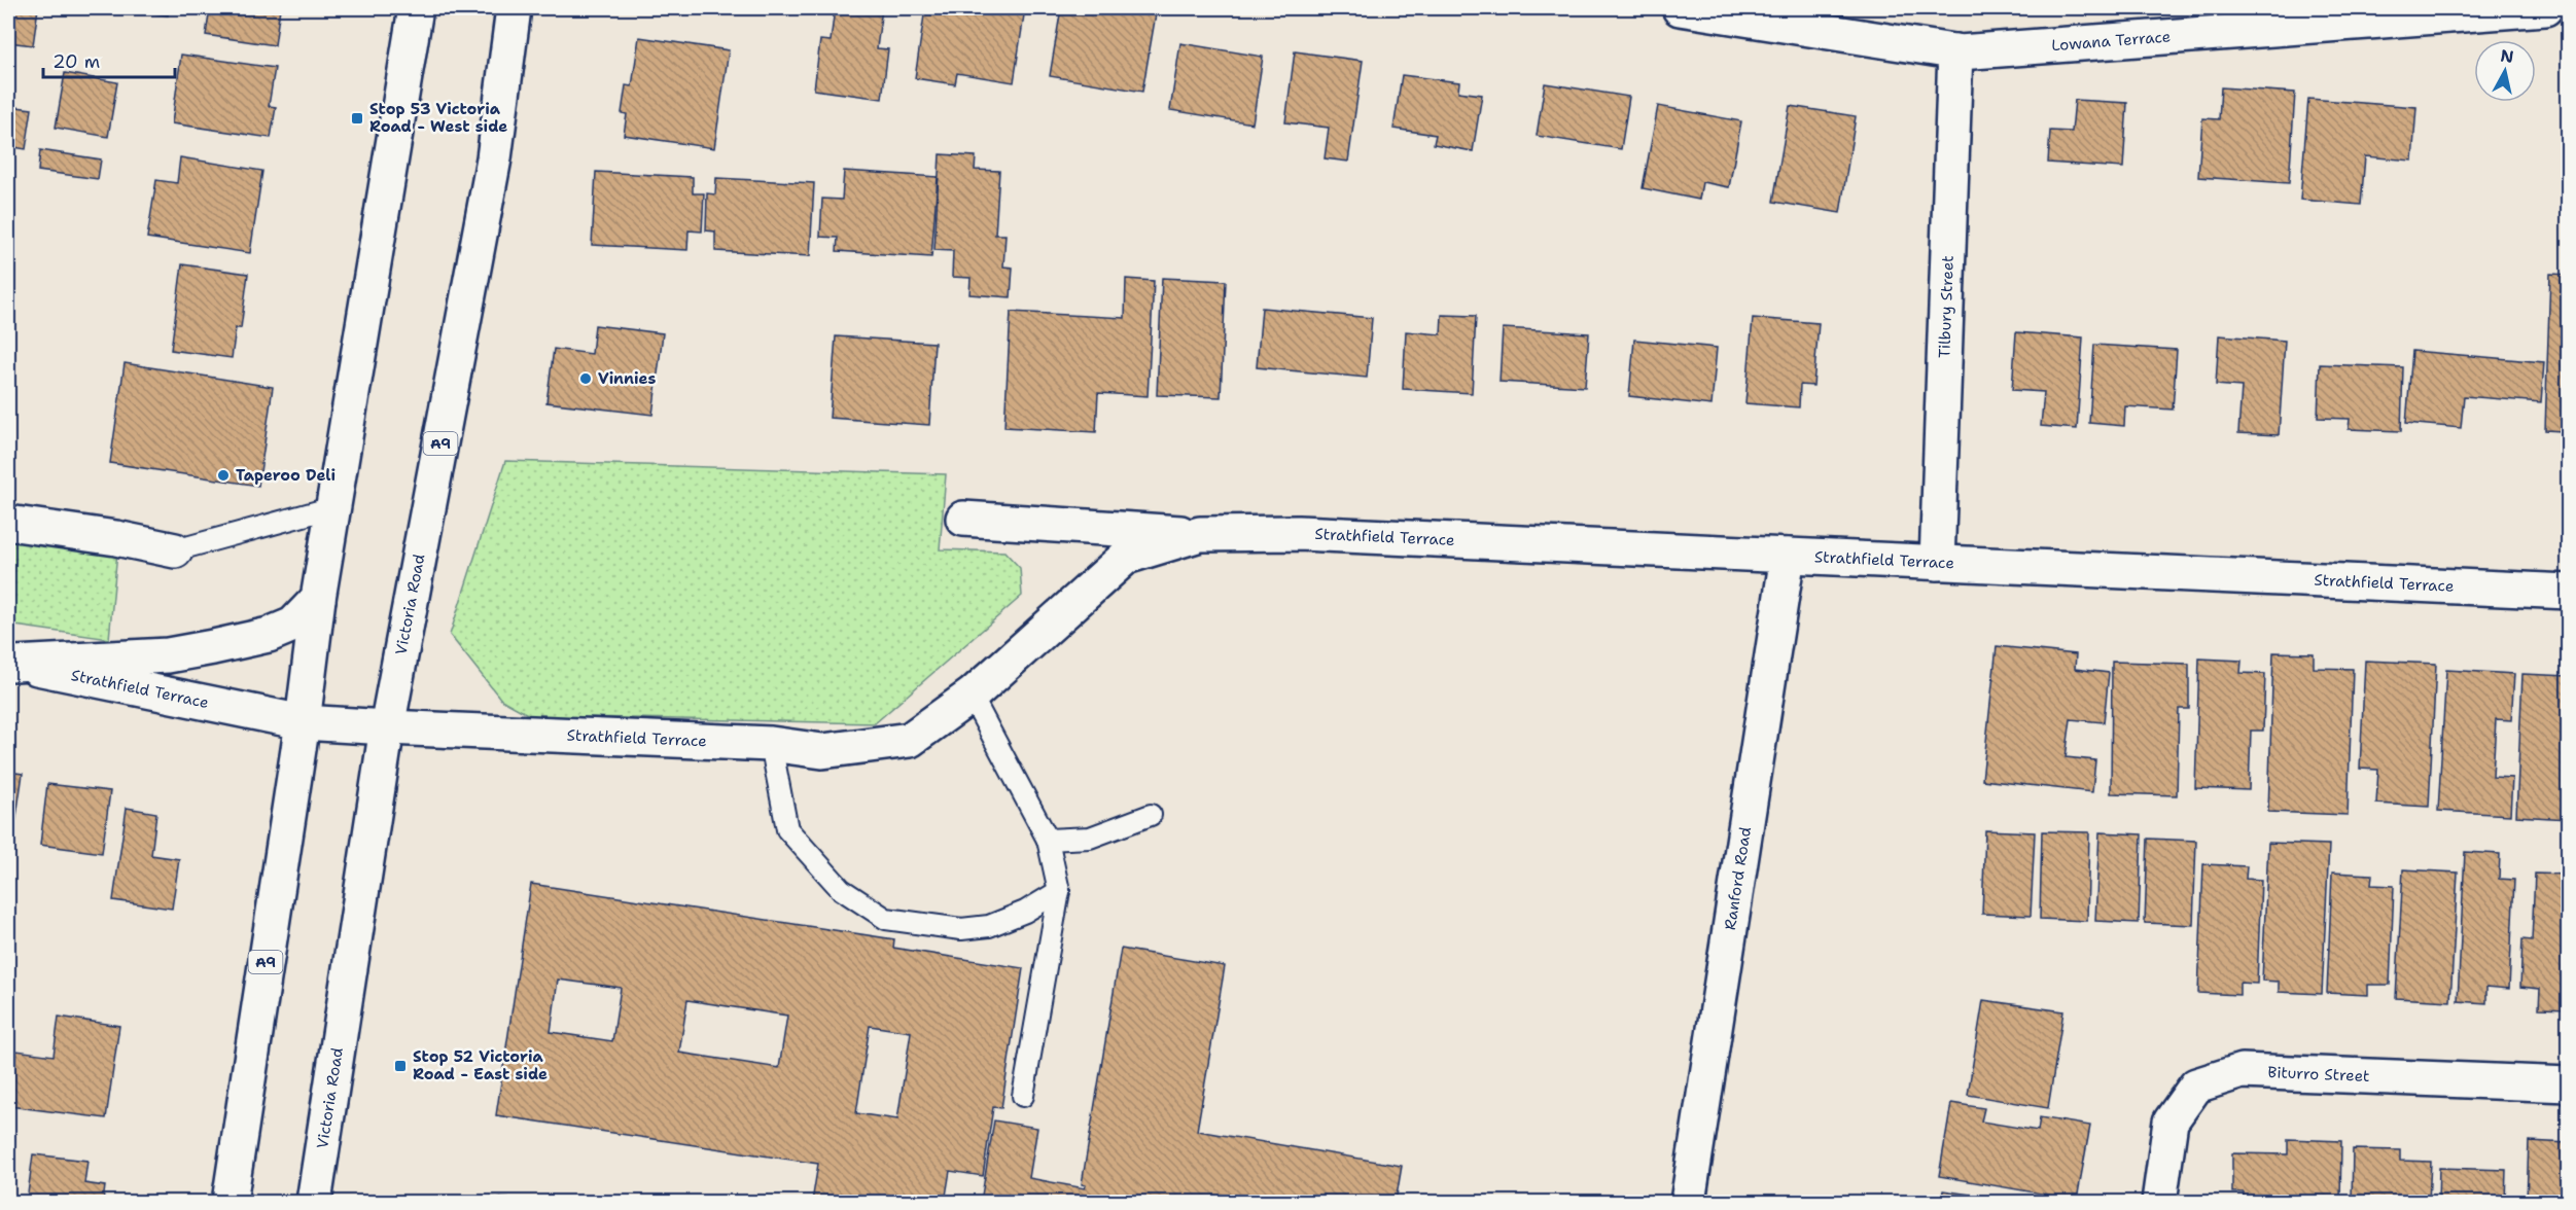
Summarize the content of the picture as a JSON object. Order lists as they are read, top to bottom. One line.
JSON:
{"streets":{"main road":["Lowana Terrace","Tilbury Street","A9","Strathfield Terrace","Victoria Road","Ranford Road","Biturro Street"]},"crossings":[["Lowana Terrace","Tilbury Street"],["Tilbury Street","Strathfield Terrace"],["A9","Strathfield Terrace"],["Strathfield Terrace","Victoria Road"],["Strathfield Terrace","Ranford Road"]],"places":{"transit":["Stop 53 Victoria Road - West side","Stop 52 Victoria Road - East side"],"other":["Vinnies","Taperoo Deli"]},"scale_bar":"20 m","north":"top"}
